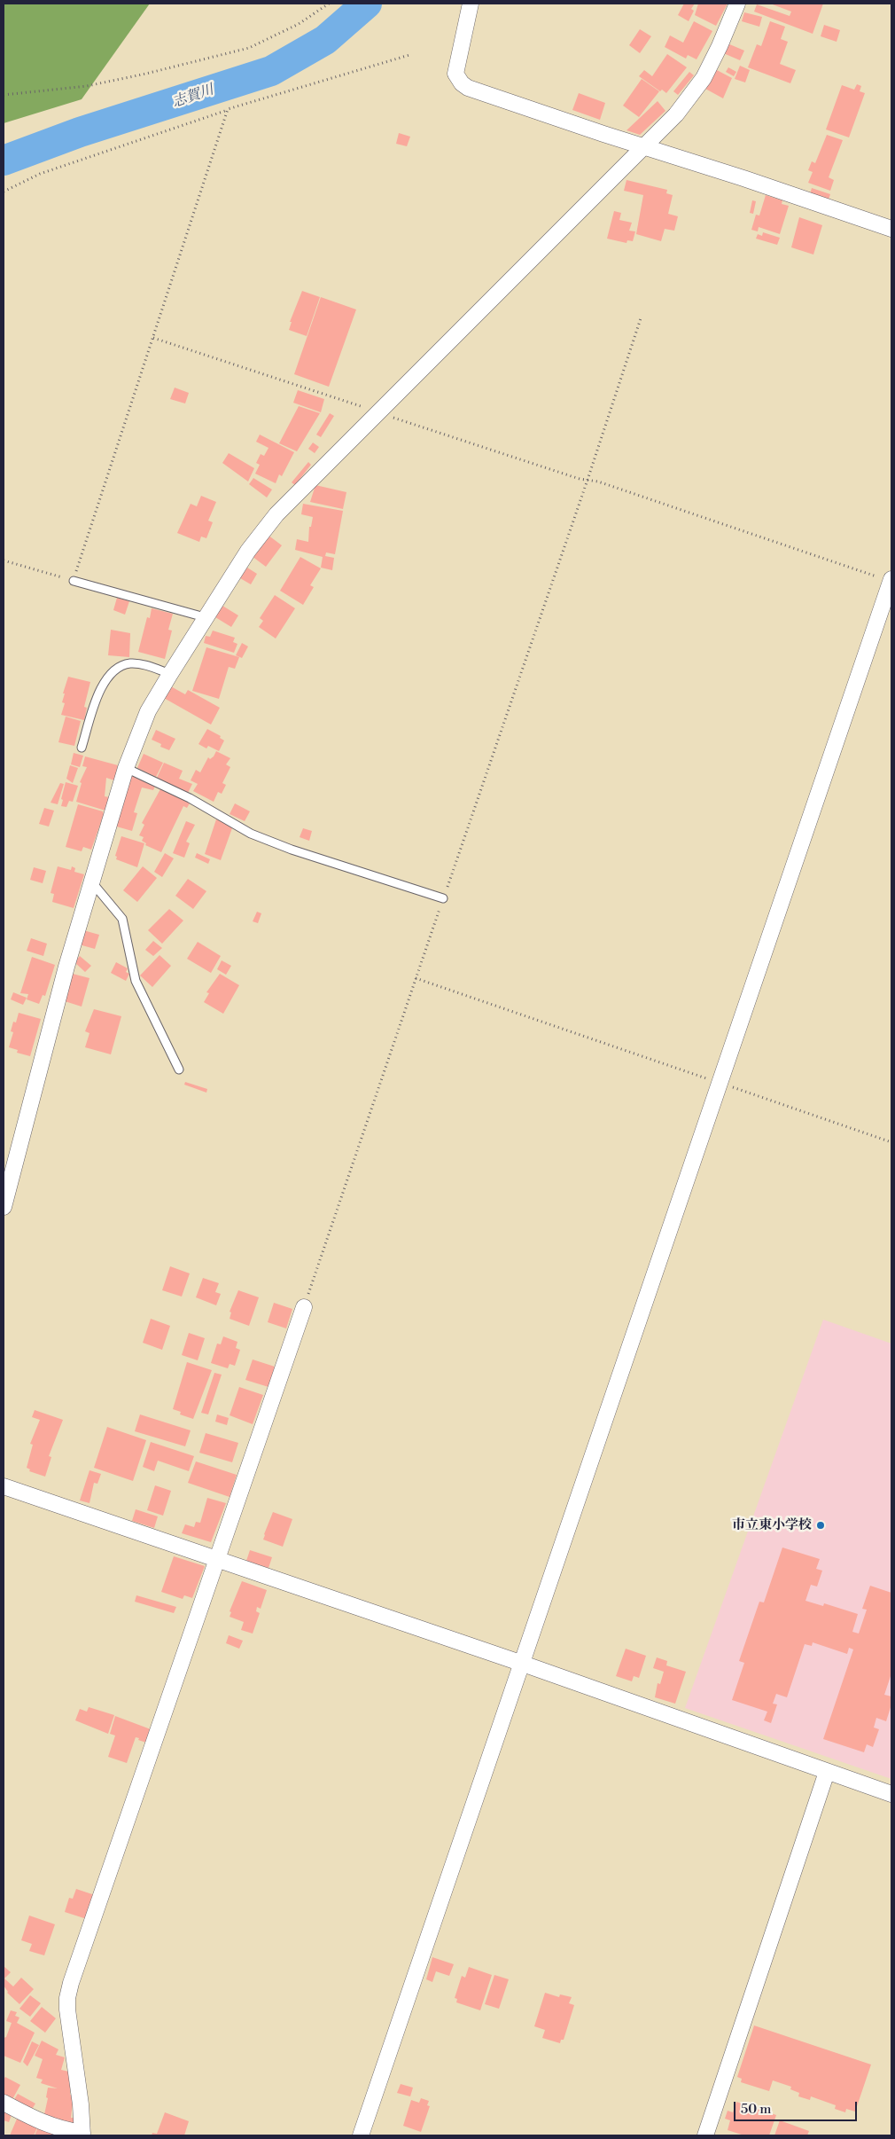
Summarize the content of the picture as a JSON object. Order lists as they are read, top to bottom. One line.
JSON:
{"water":["志賀川"],"places":["市立東小学校"],"scale_bar":"50 m"}
